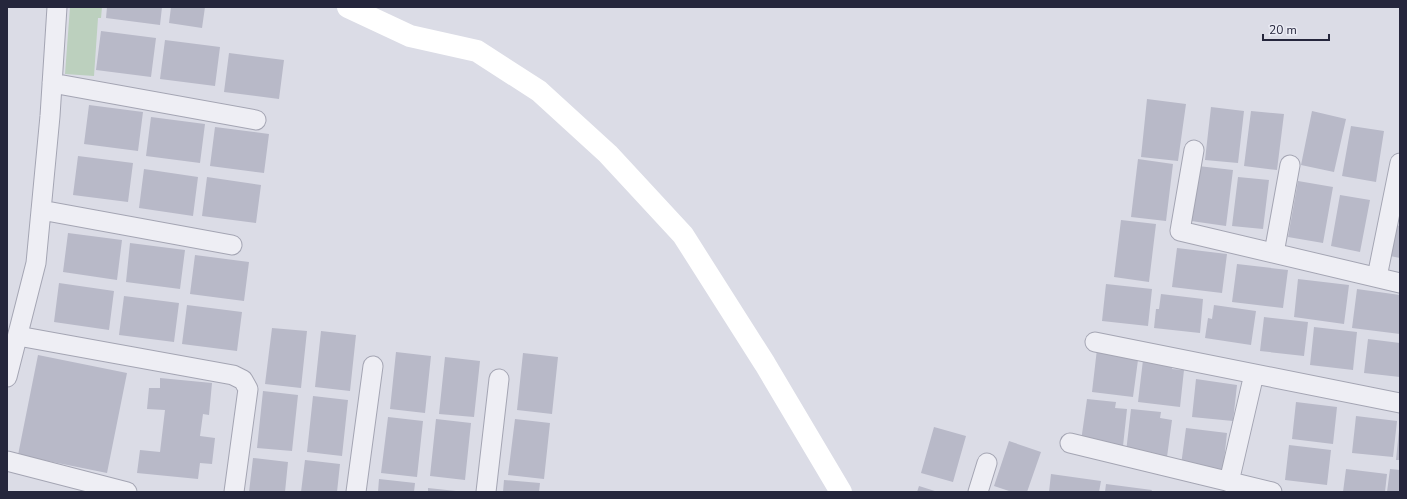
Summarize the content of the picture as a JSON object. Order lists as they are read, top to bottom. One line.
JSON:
{"scale_bar":"20 m"}
